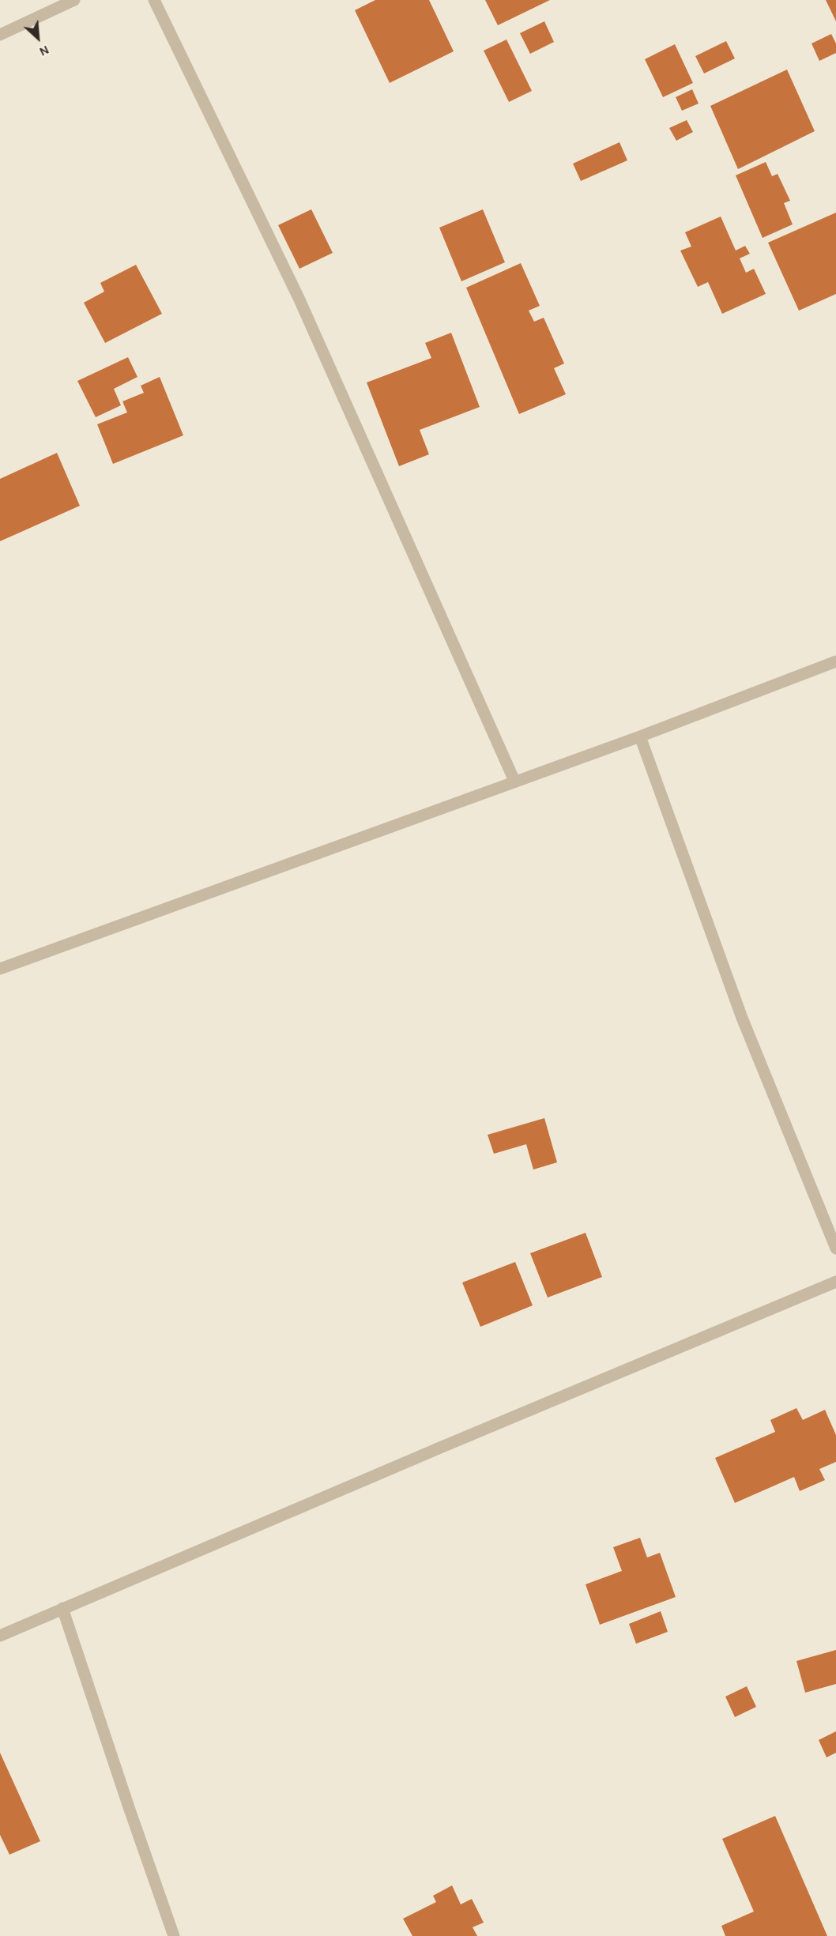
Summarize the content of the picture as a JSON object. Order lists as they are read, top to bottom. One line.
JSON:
{"north":"bottom right"}
